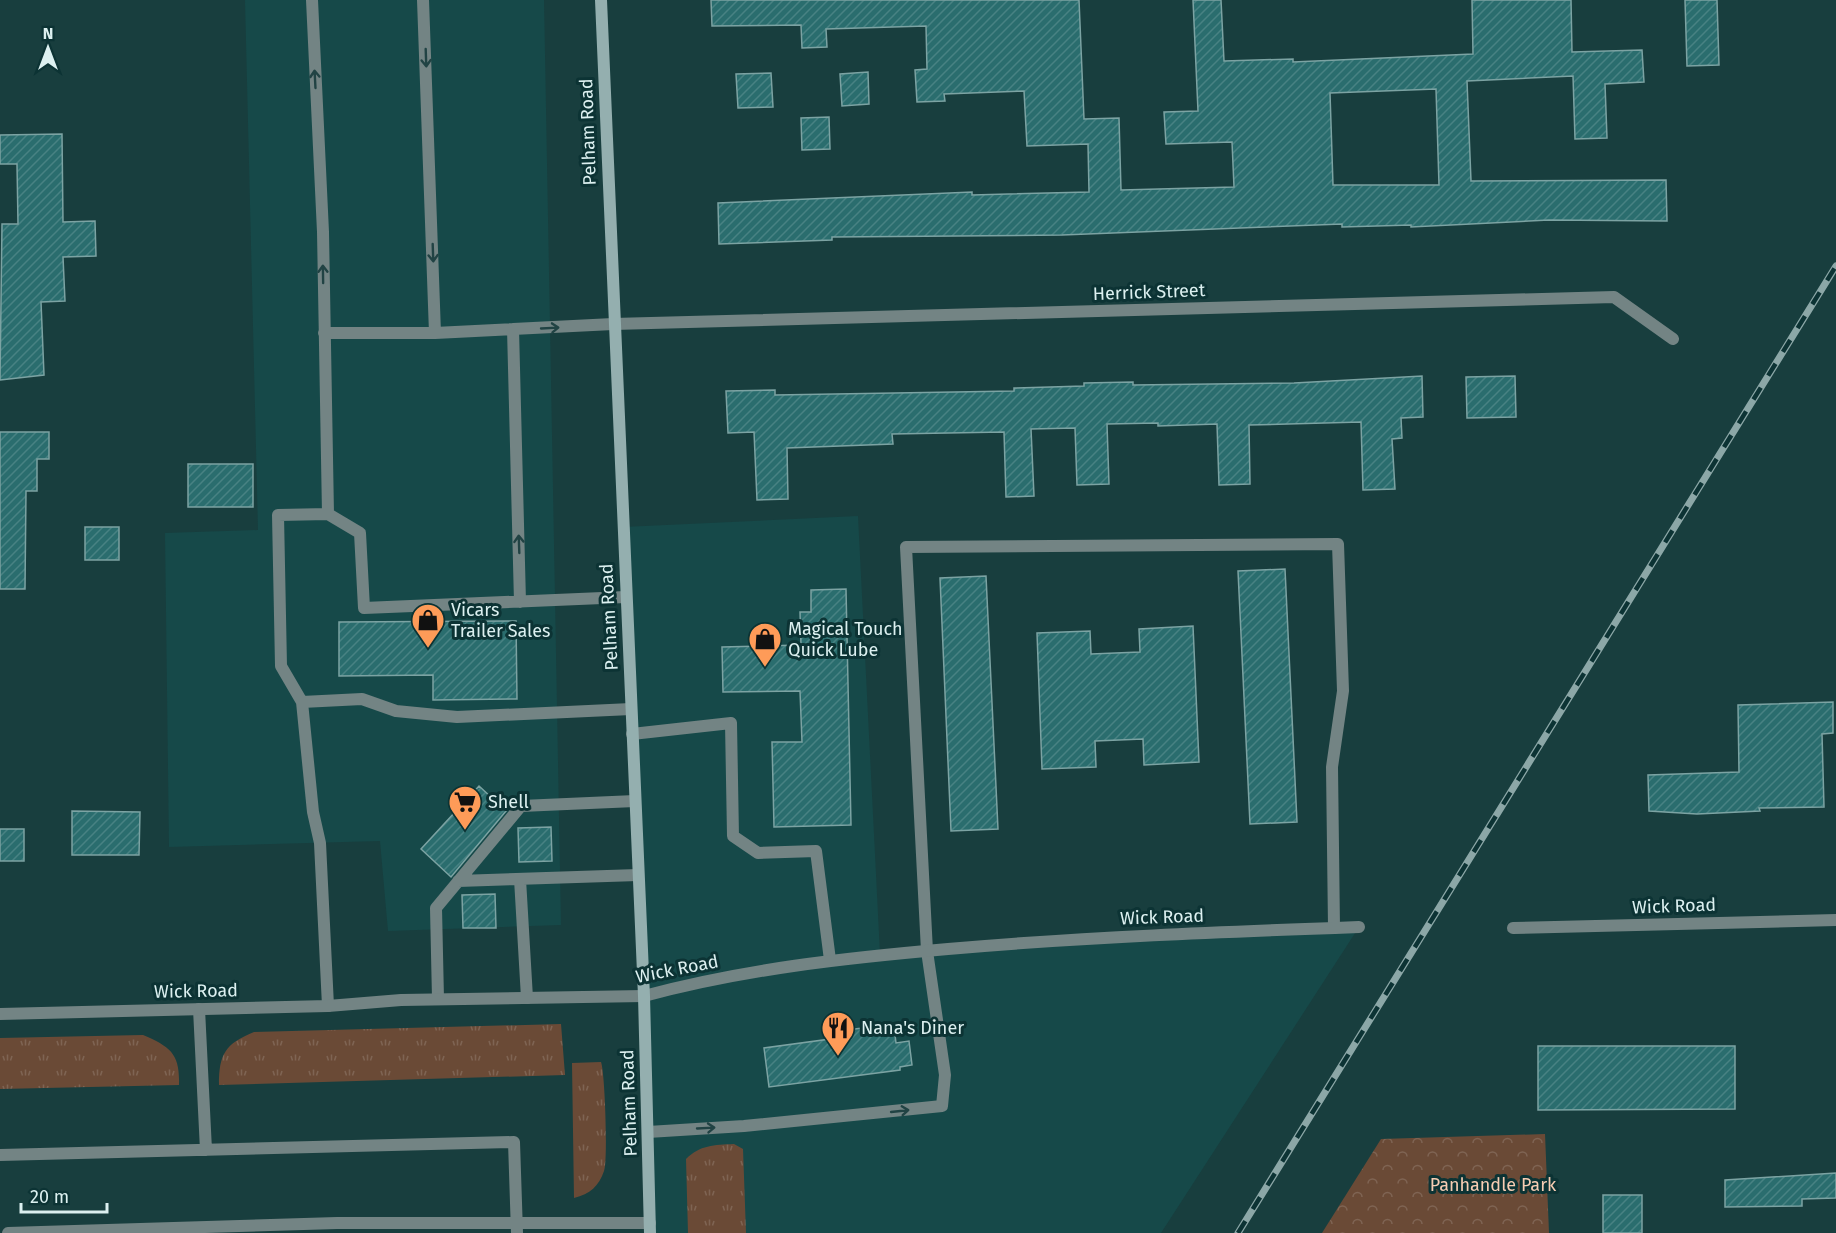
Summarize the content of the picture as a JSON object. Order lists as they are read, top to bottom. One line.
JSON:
{"streets":{"main road":["Pelham Road"],"street":["Herrick Street","Wick Road"]},"crossings":[["Pelham Road","Herrick Street"],["Pelham Road","Wick Road"]],"parks":["Panhandle Park"],"places":{"shop":["Vicars Trailer Sales","Magical Touch Quick Lube"],"supermarket":["Shell"],"restaurant":["Nana's Diner"]},"scale_bar":"20 m","north":"top"}
